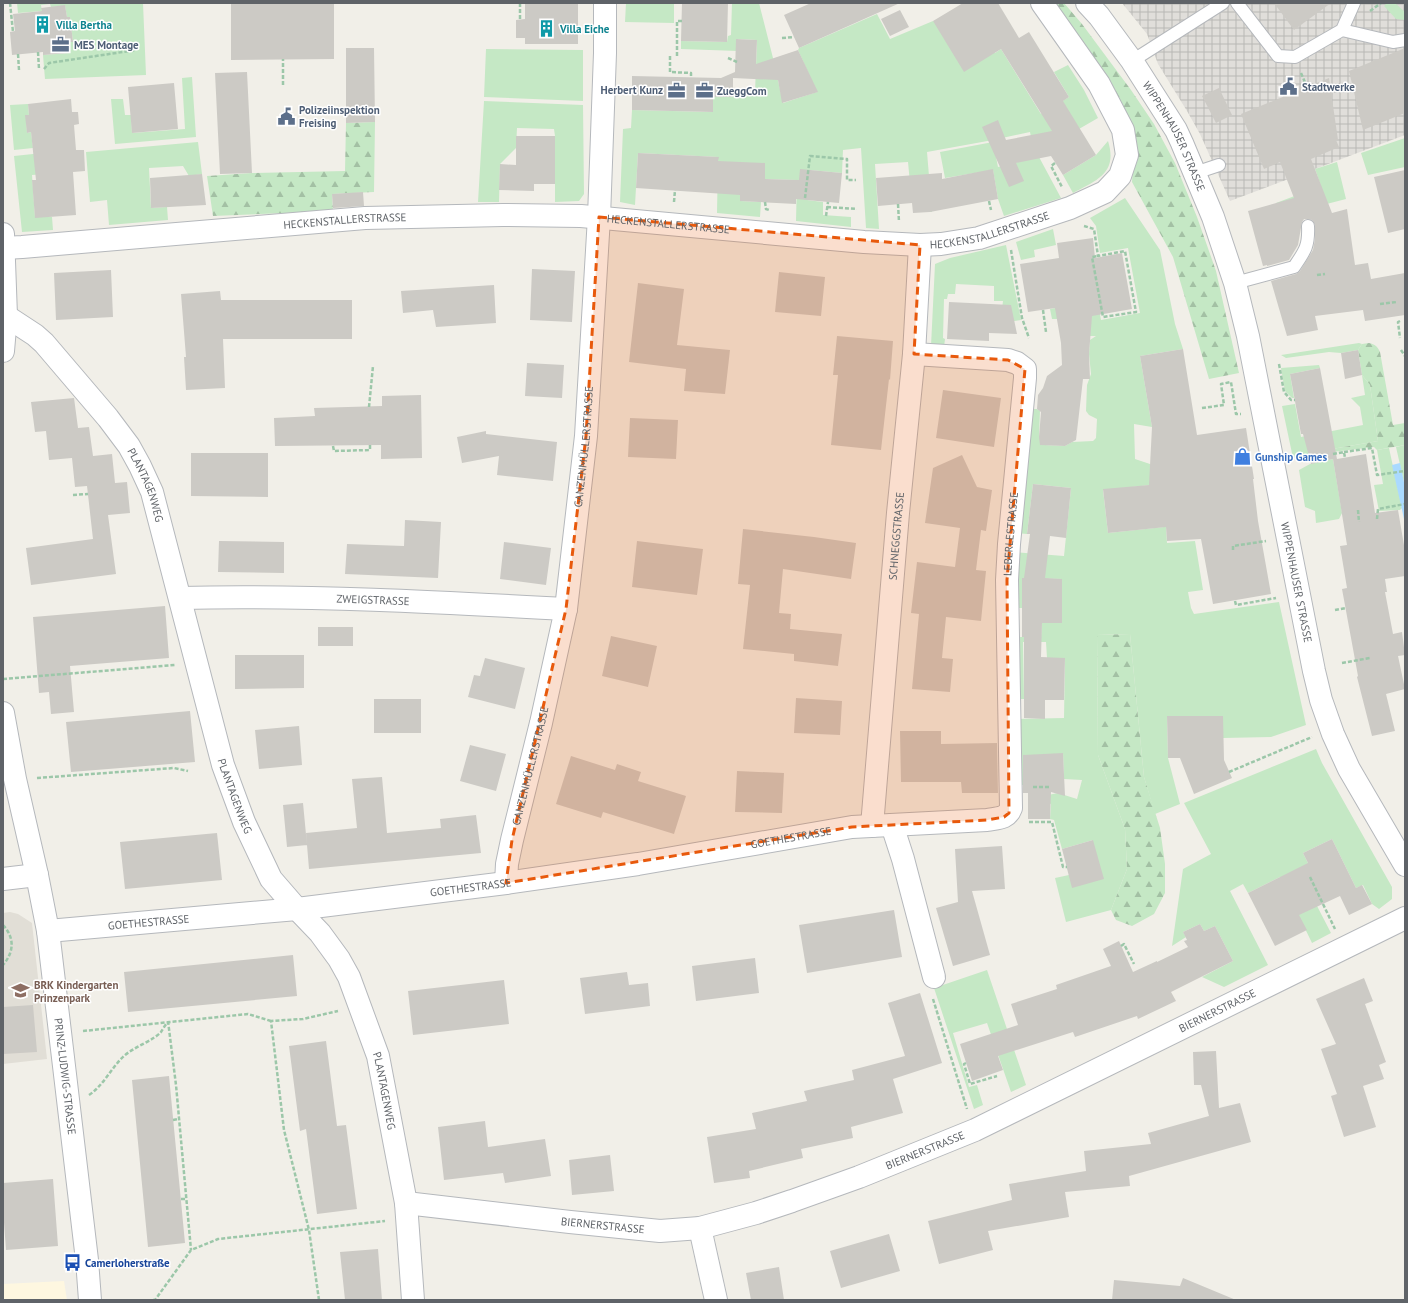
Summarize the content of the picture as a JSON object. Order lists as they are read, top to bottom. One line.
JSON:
{"streets":{"street":["WIPPENHAUSER STRASSE","HECKENSTALLERSTRASSE","GANZENMÜLLERSTRASSE","PLANTAGENWEG","LEBERLESTRASSE","SCHNEGGSTRASSE","ZWEIGSTRASSE","GOETHESTRASSE","BIERNERSTRASSE","PRINZ-LUDWIG-STRASSE"]},"crossings":[["HECKENSTALLERSTRASSE","GANZENMÜLLERSTRASSE"],["HECKENSTALLERSTRASSE","SCHNEGGSTRASSE"],["GANZENMÜLLERSTRASSE","ZWEIGSTRASSE"],["GANZENMÜLLERSTRASSE","GOETHESTRASSE"],["PLANTAGENWEG","ZWEIGSTRASSE"],["PLANTAGENWEG","GOETHESTRASSE"],["PLANTAGENWEG","BIERNERSTRASSE"],["LEBERLESTRASSE","SCHNEGGSTRASSE"],["LEBERLESTRASSE","GOETHESTRASSE"],["SCHNEGGSTRASSE","GOETHESTRASSE"],["GOETHESTRASSE","PRINZ-LUDWIG-STRASSE"]],"places":{"building":["Villa Bertha","Villa Eiche"],"office":["MES Montage","Herbert Kunz","ZueggCom"],"public building":["Stadtwerke","Polizeiinspektion Freising"],"shop":["Gunship Games"],"school or university":["BRK Kindergarten Prinzenpark"],"bus stop":["Camerloherstraße"]}}
